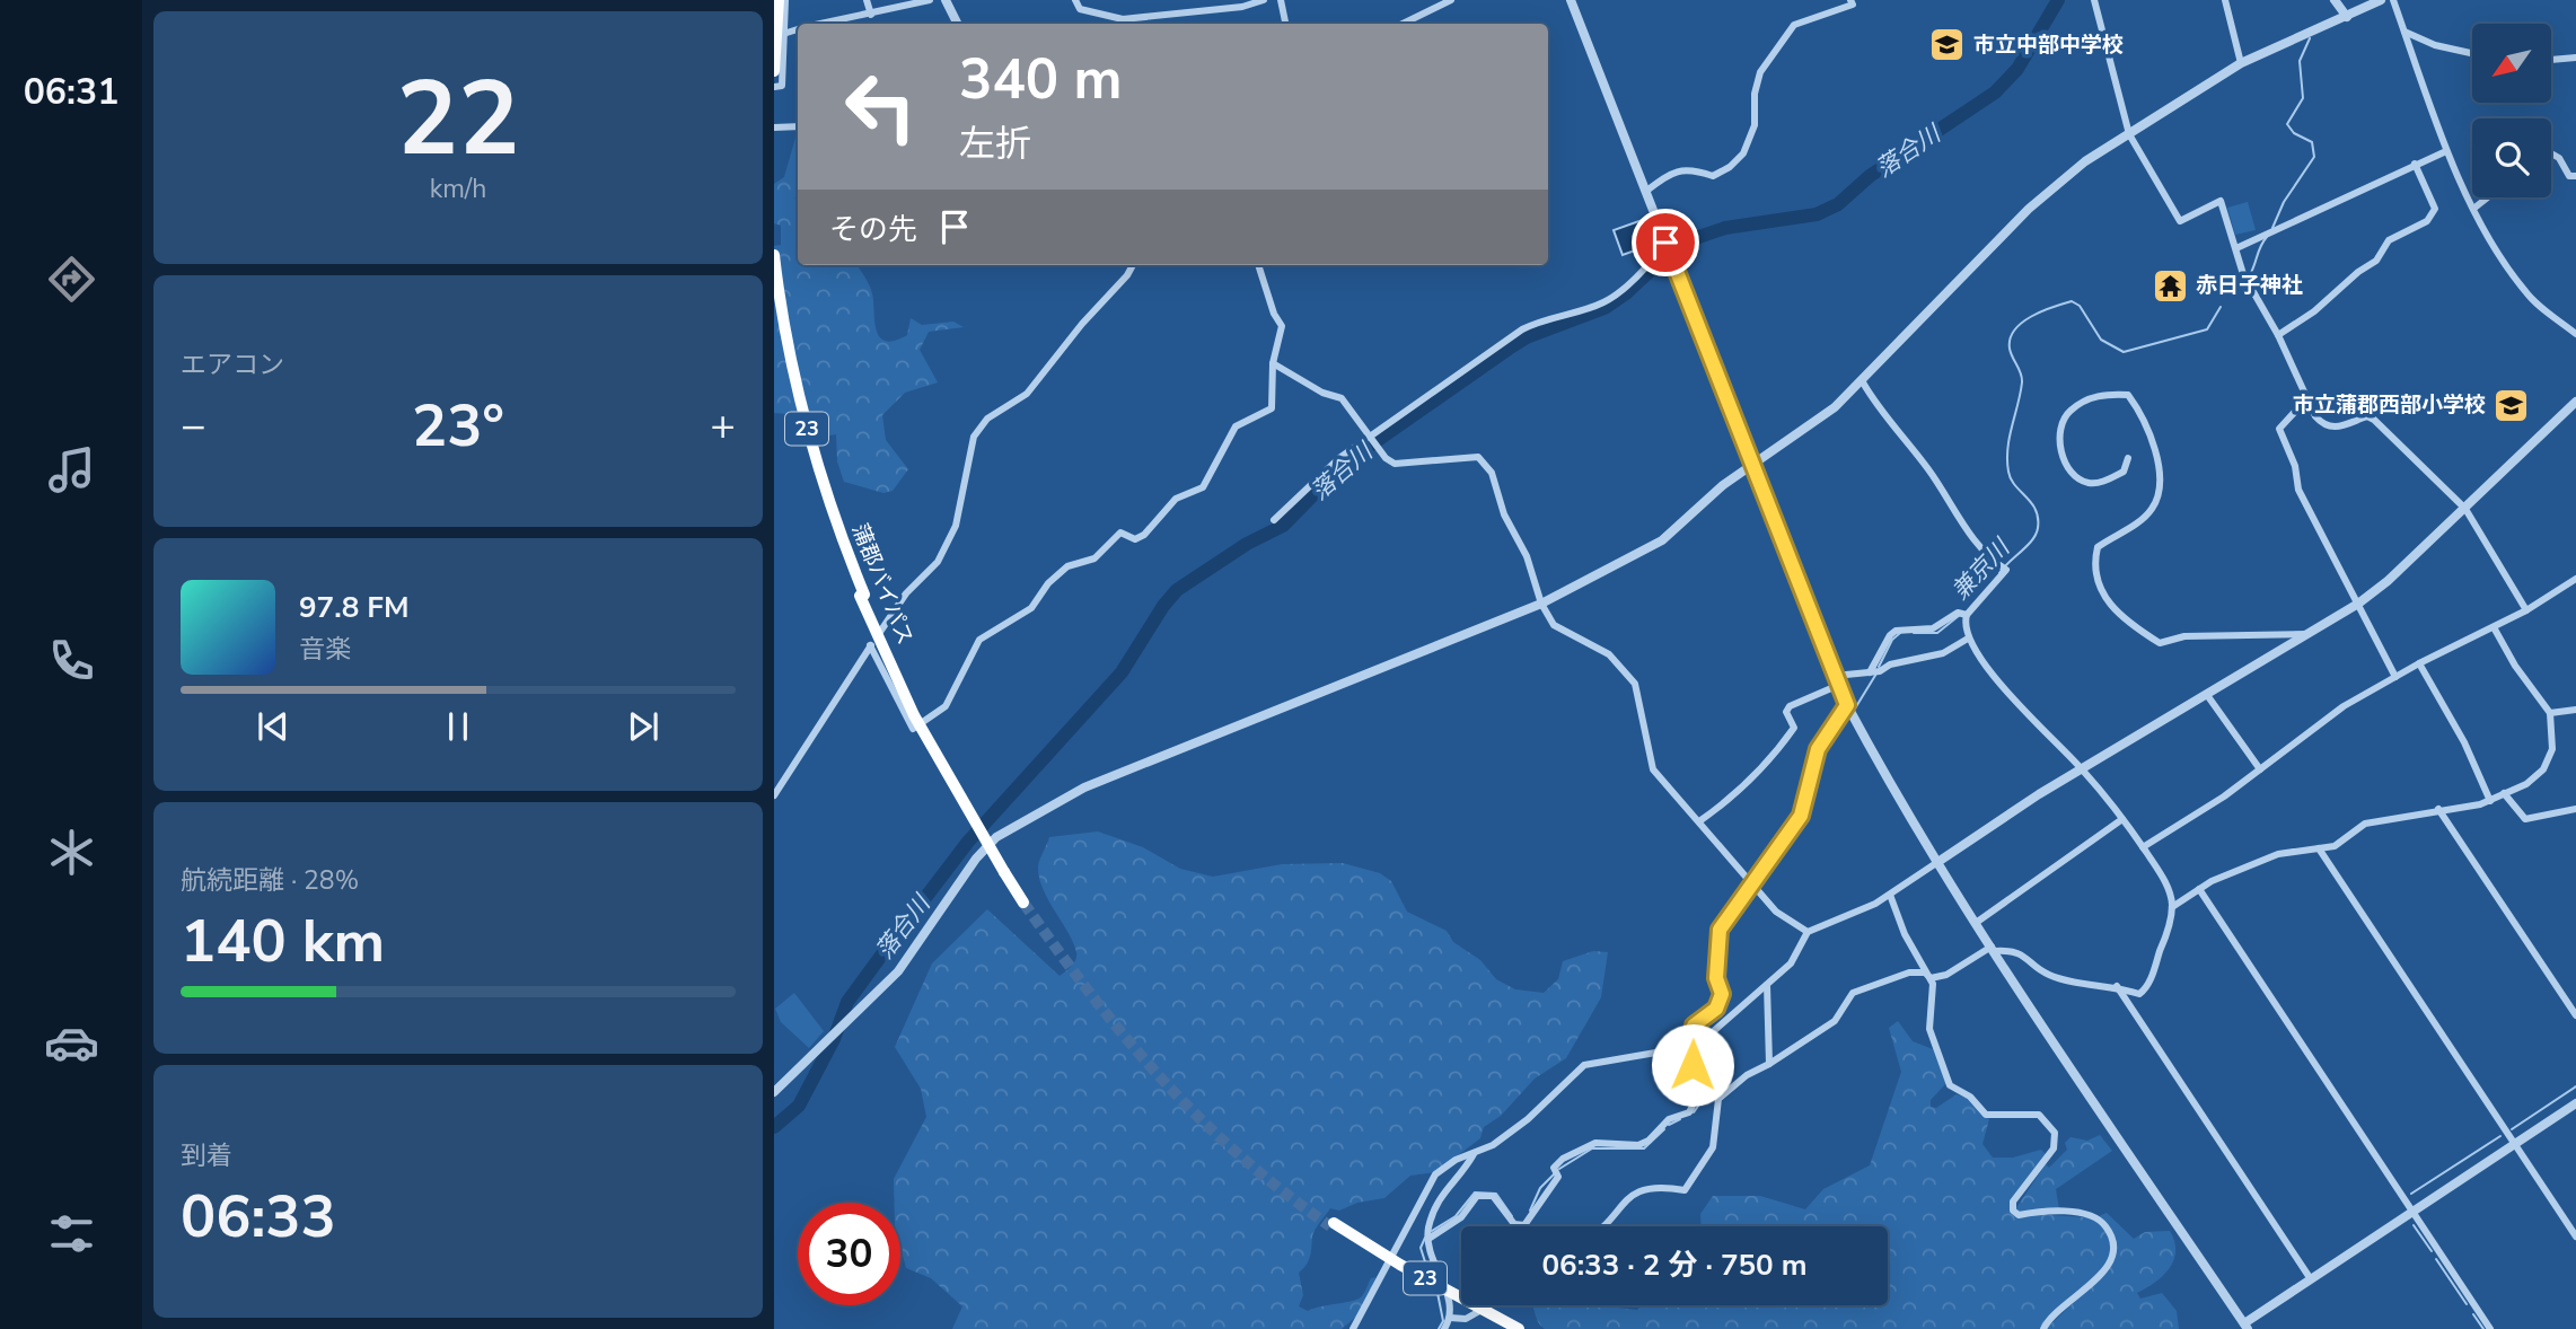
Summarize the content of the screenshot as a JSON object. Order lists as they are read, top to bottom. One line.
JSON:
{"streets":{"highway":["23","蒲郡バイパス"]},"water":["落合川","兼京川"],"places":{"school or university":["市立中部中学校","市立蒲郡西部小学校"],"temple":["赤日子神社"]},"north":"bottom left","page":{"tabs":"06:31","tile":[["22","km/h"],"エアコン",["航続距離 · 28%","140 km"],["到着","06:33"]],"turn":["340 m","左折"],"then":"その先","heat":["−","23°","+"],"song":["97.8 FM","音楽"],"limit":"30","trip":"06:33 · 2 分 · 750 m"}}
